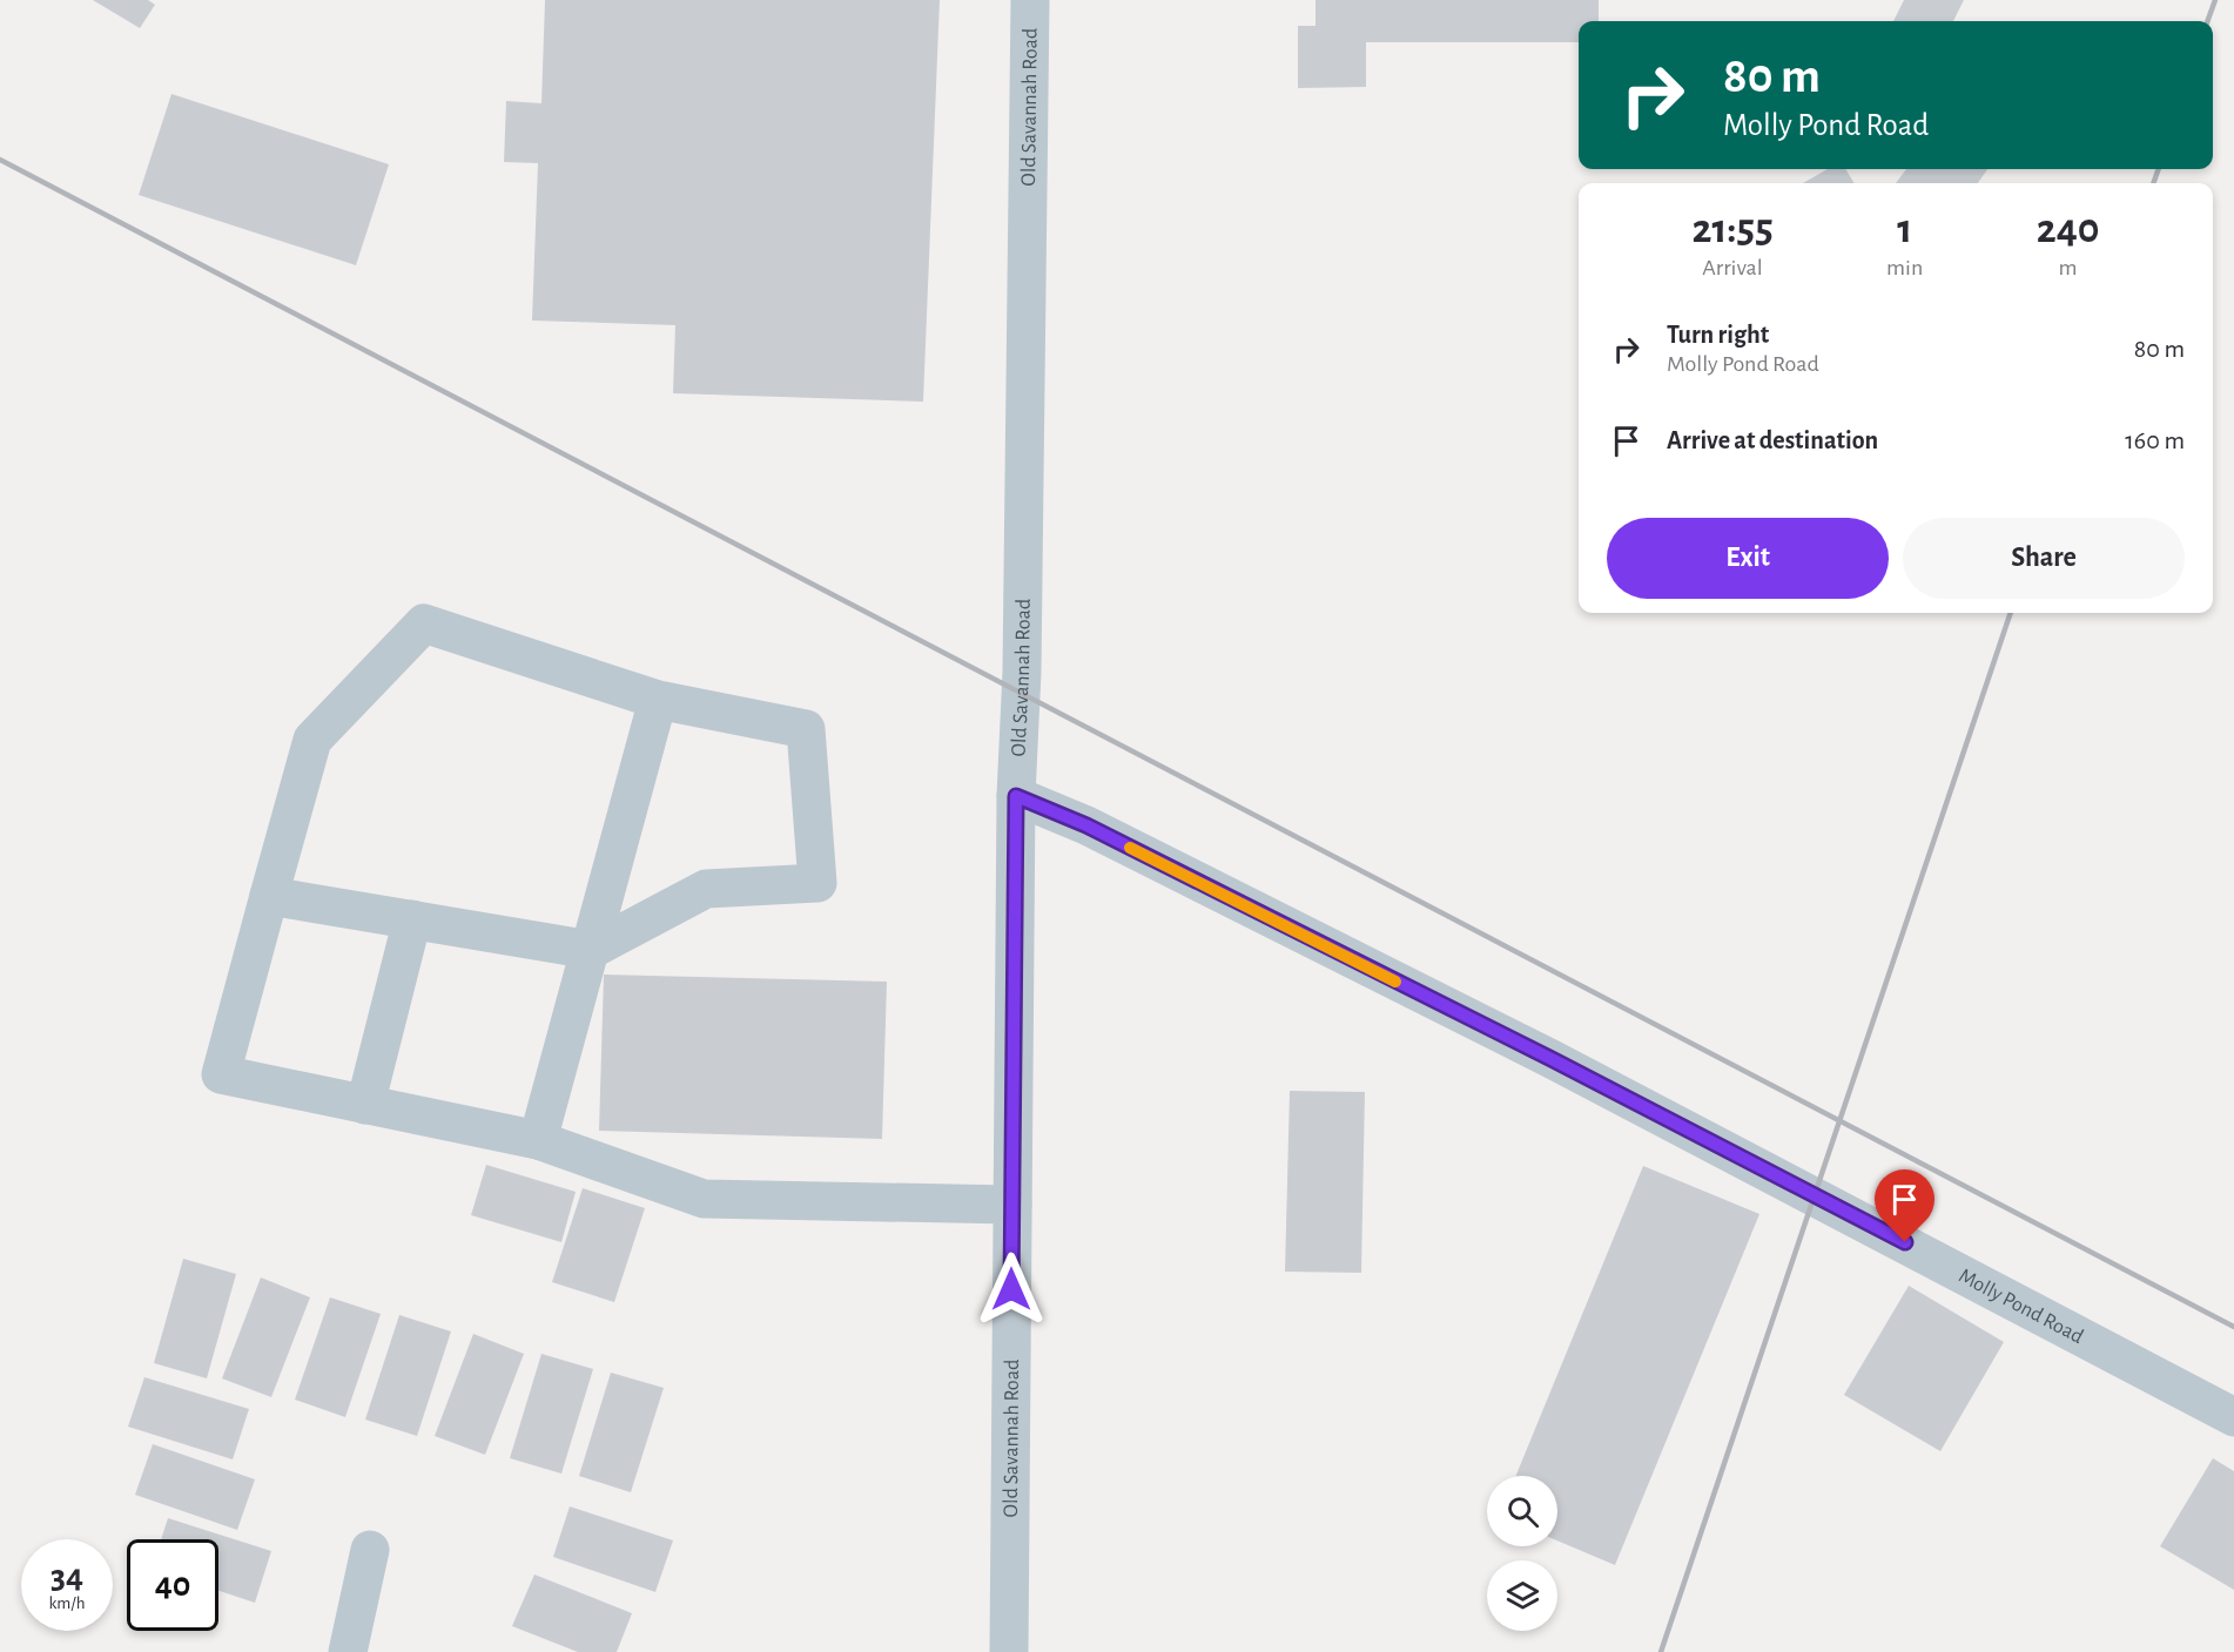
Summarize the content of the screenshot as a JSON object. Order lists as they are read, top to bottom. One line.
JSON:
{"streets":{"street":["Old Savannah Road","Molly Pond Road"]},"crossings":[["Old Savannah Road","Molly Pond Road"]],"page":{"turn":["80 m","Molly Pond Road"],"eta":["21:55","Arrival","1","min","240","m"],"list":[{"name":"Turn right","note":"Molly Pond Road","value":"80 m"},{"name":"Arrive at destination","value":"160 m"}],"buttons":["Exit","Share"],"speed":"34 km/h","limit":"40"}}
